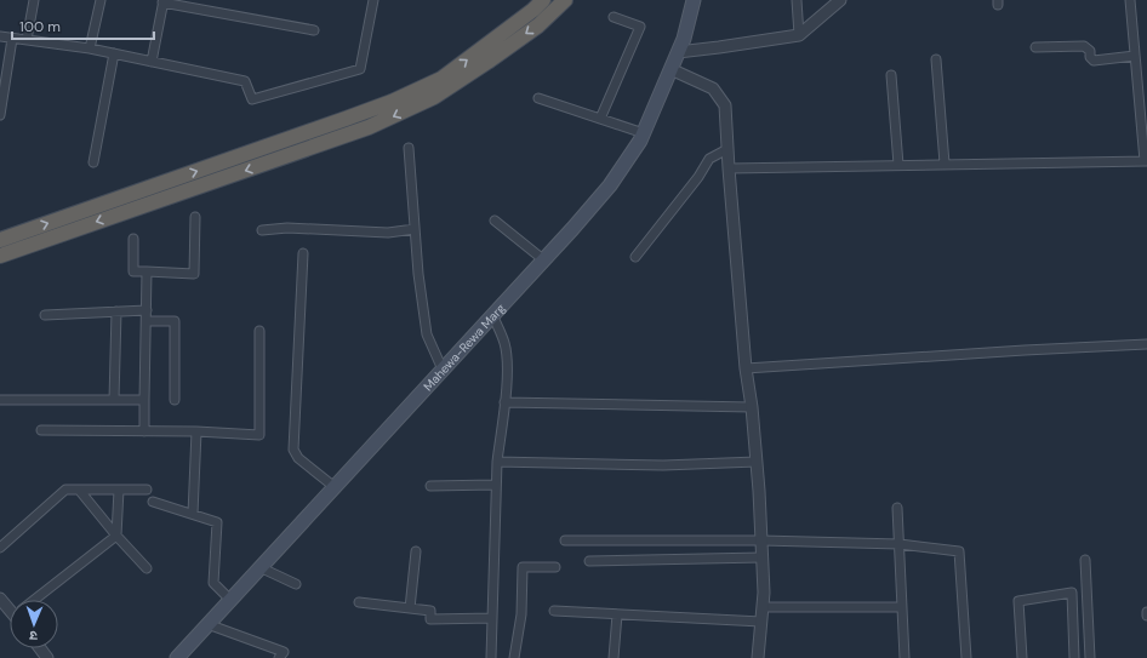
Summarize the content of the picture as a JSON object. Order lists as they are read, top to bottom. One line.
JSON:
{"streets":{"main road":["Mahewa-Rewa Marg"]},"scale_bar":"100 m","north":"bottom"}
